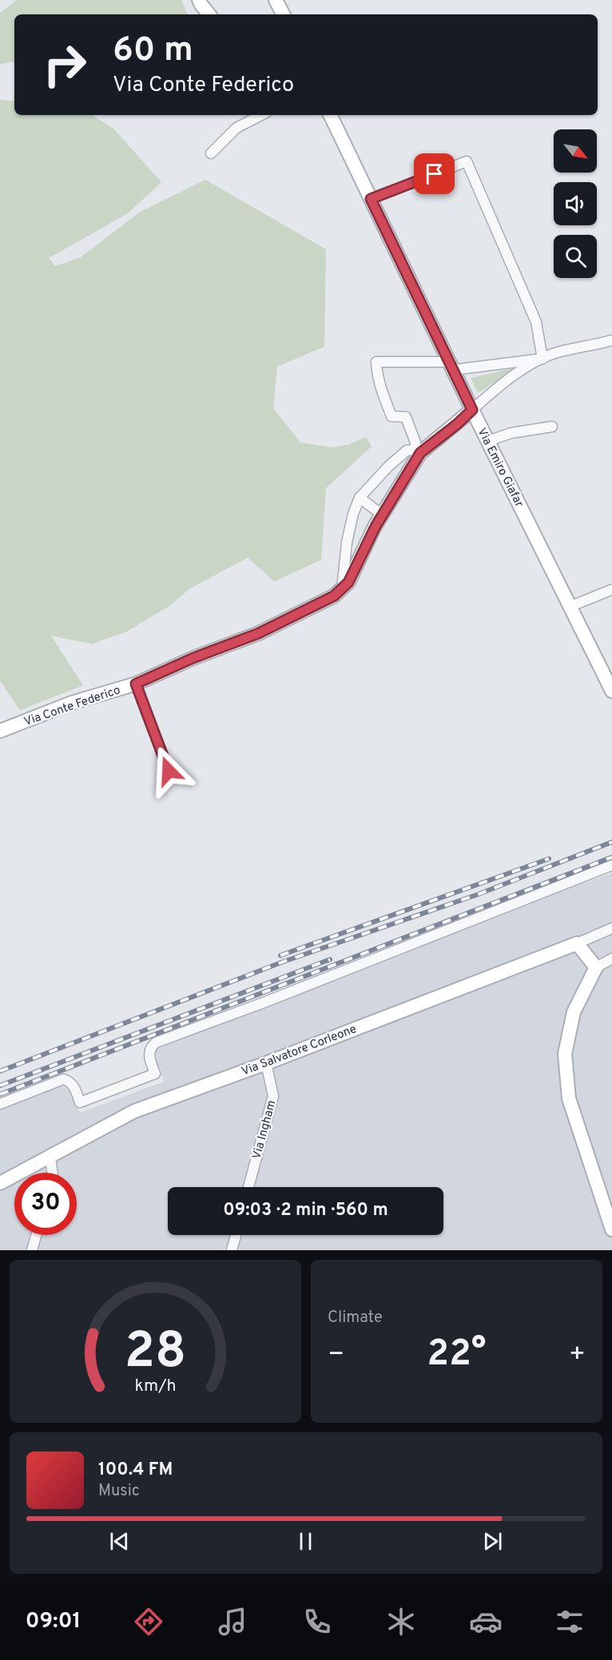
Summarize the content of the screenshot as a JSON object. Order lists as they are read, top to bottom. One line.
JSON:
{"streets":{"street":["Via Emiro Giafar","Via Conte Federico","Via Salvatore Corleone","Via Ingham"]},"crossings":[["Via Emiro Giafar","Via Conte Federico"],["Via Salvatore Corleone","Via Ingham"]],"north":"bottom right","page":{"turn":["60 m","Via Conte Federico"],"limit":"30","trip":"09:03 · 2 min · 560 m","tile":"Climate","heat":["−","22°","+"],"song":["100.4 FM","Music"],"tabs":"09:01","gauge":["28","km/h"]}}
